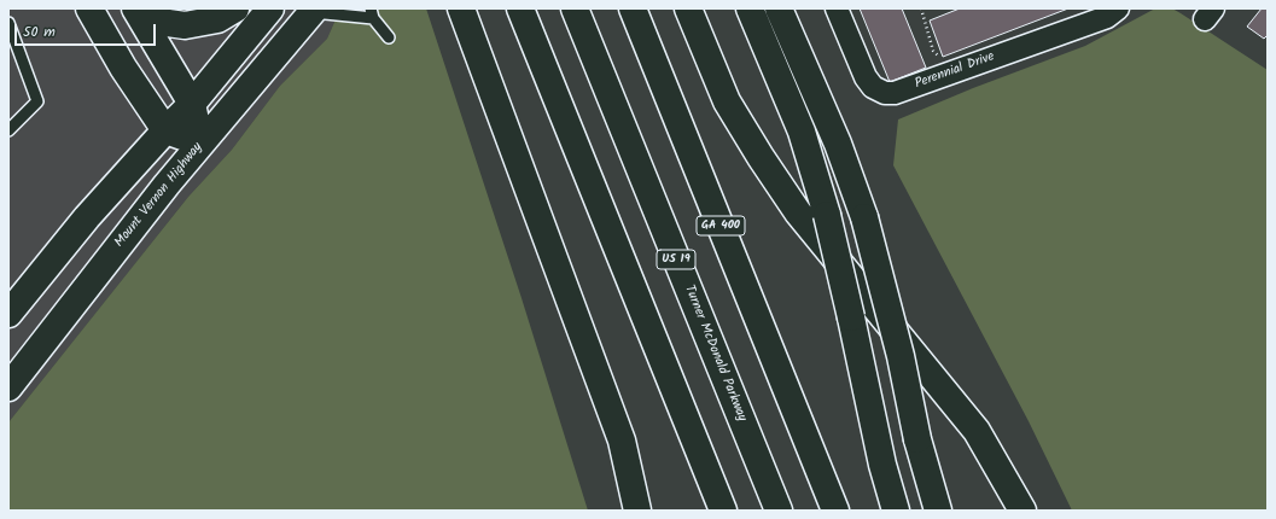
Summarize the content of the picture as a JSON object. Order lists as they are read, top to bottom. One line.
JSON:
{"streets":{"main road":["Mount Vernon Highway","GA 400","US 19","Turner McDonald Parkway"],"street":["Perennial Drive"]},"scale_bar":"50 m"}
